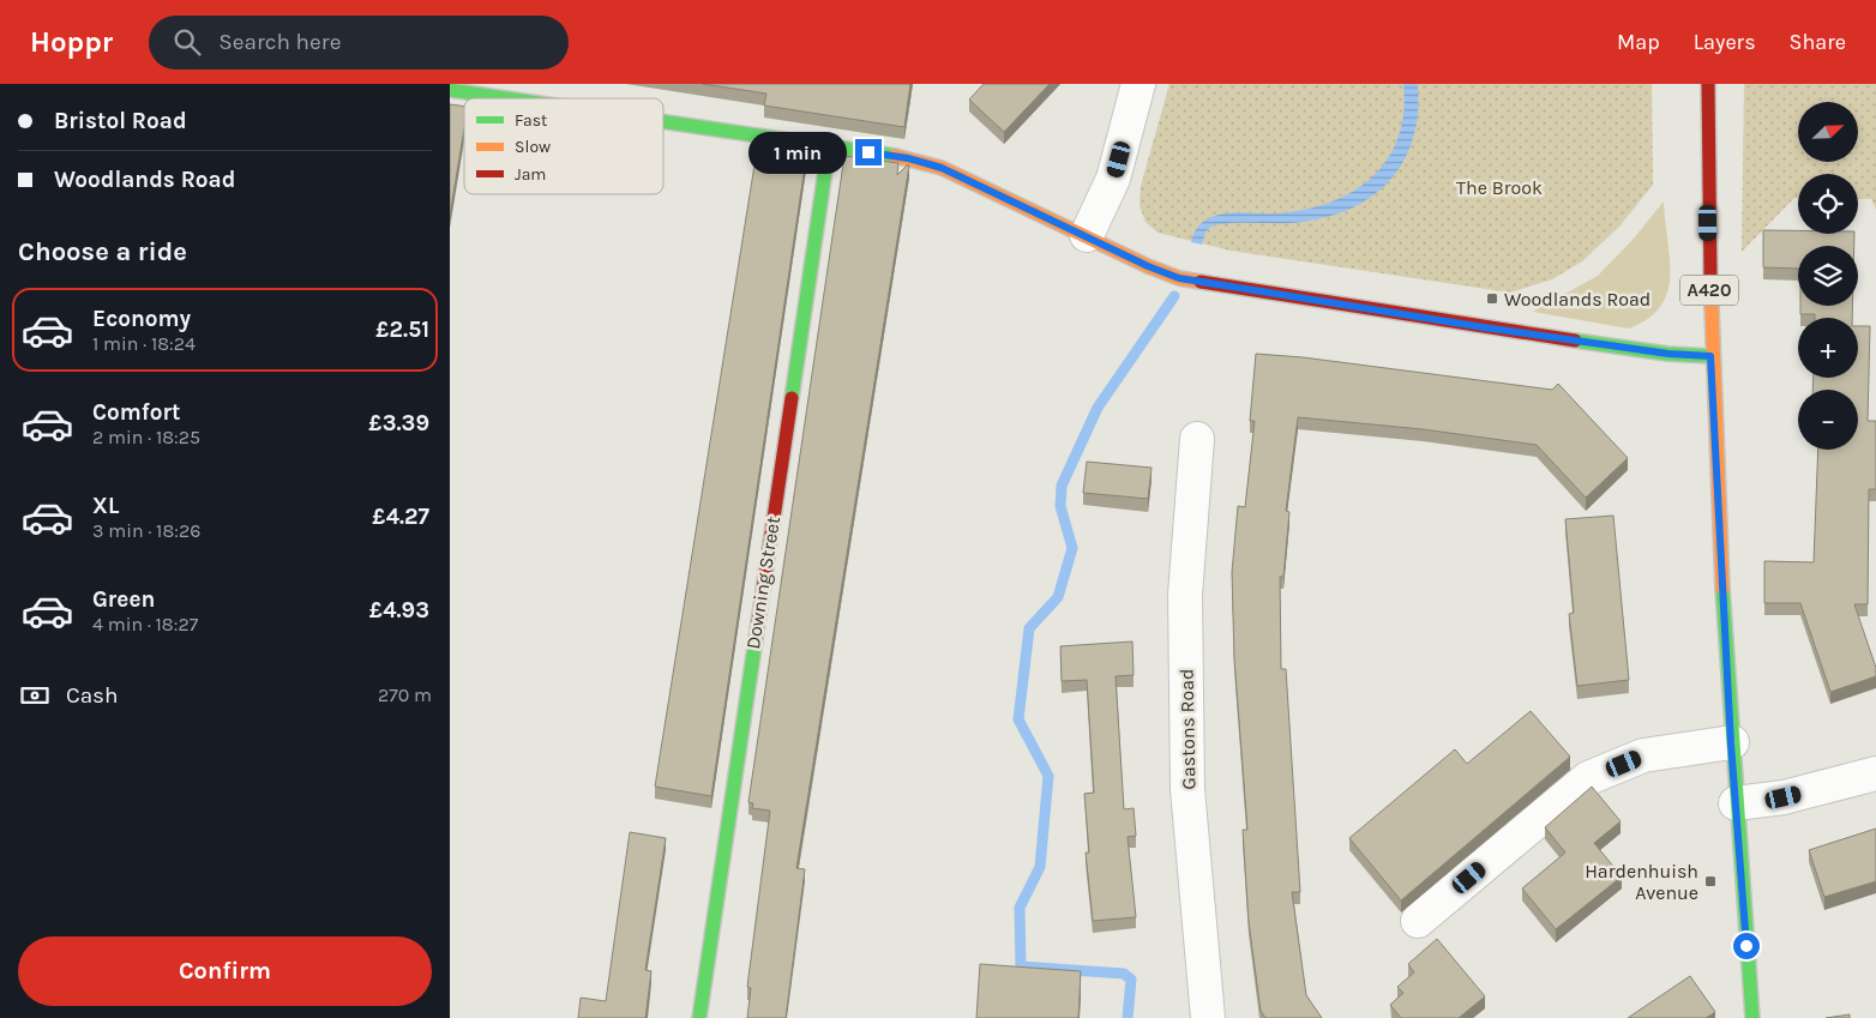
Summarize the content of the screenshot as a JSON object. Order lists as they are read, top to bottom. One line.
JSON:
{"streets":{"street":["A420","Downing Street","Gastons Road"]},"parks":["The Brook"],"places":{"transit":["Woodlands Road","Hardenhuish Avenue"]},"legend":["Fast","Slow","Jam"],"north":"top right","page":{"header":"Hoppr","search":"Search here","nav":["Map","Layers","Share"],"banner":["Bristol Road","Woodlands Road"],"map_buttons":["+","−"],"bubble":"1 min","heading":"Choose a ride","list":[{"name":"Economy","note":"1 min · 18:24","value":"£2.51"},{"name":"Comfort","note":"2 min · 18:25","value":"£3.39"},{"name":"XL","note":"3 min · 18:26","value":"£4.27"},{"name":"Green","note":"4 min · 18:27","value":"£4.93"}],"pay":["Cash","270 m"],"buttons":"Confirm"}}
